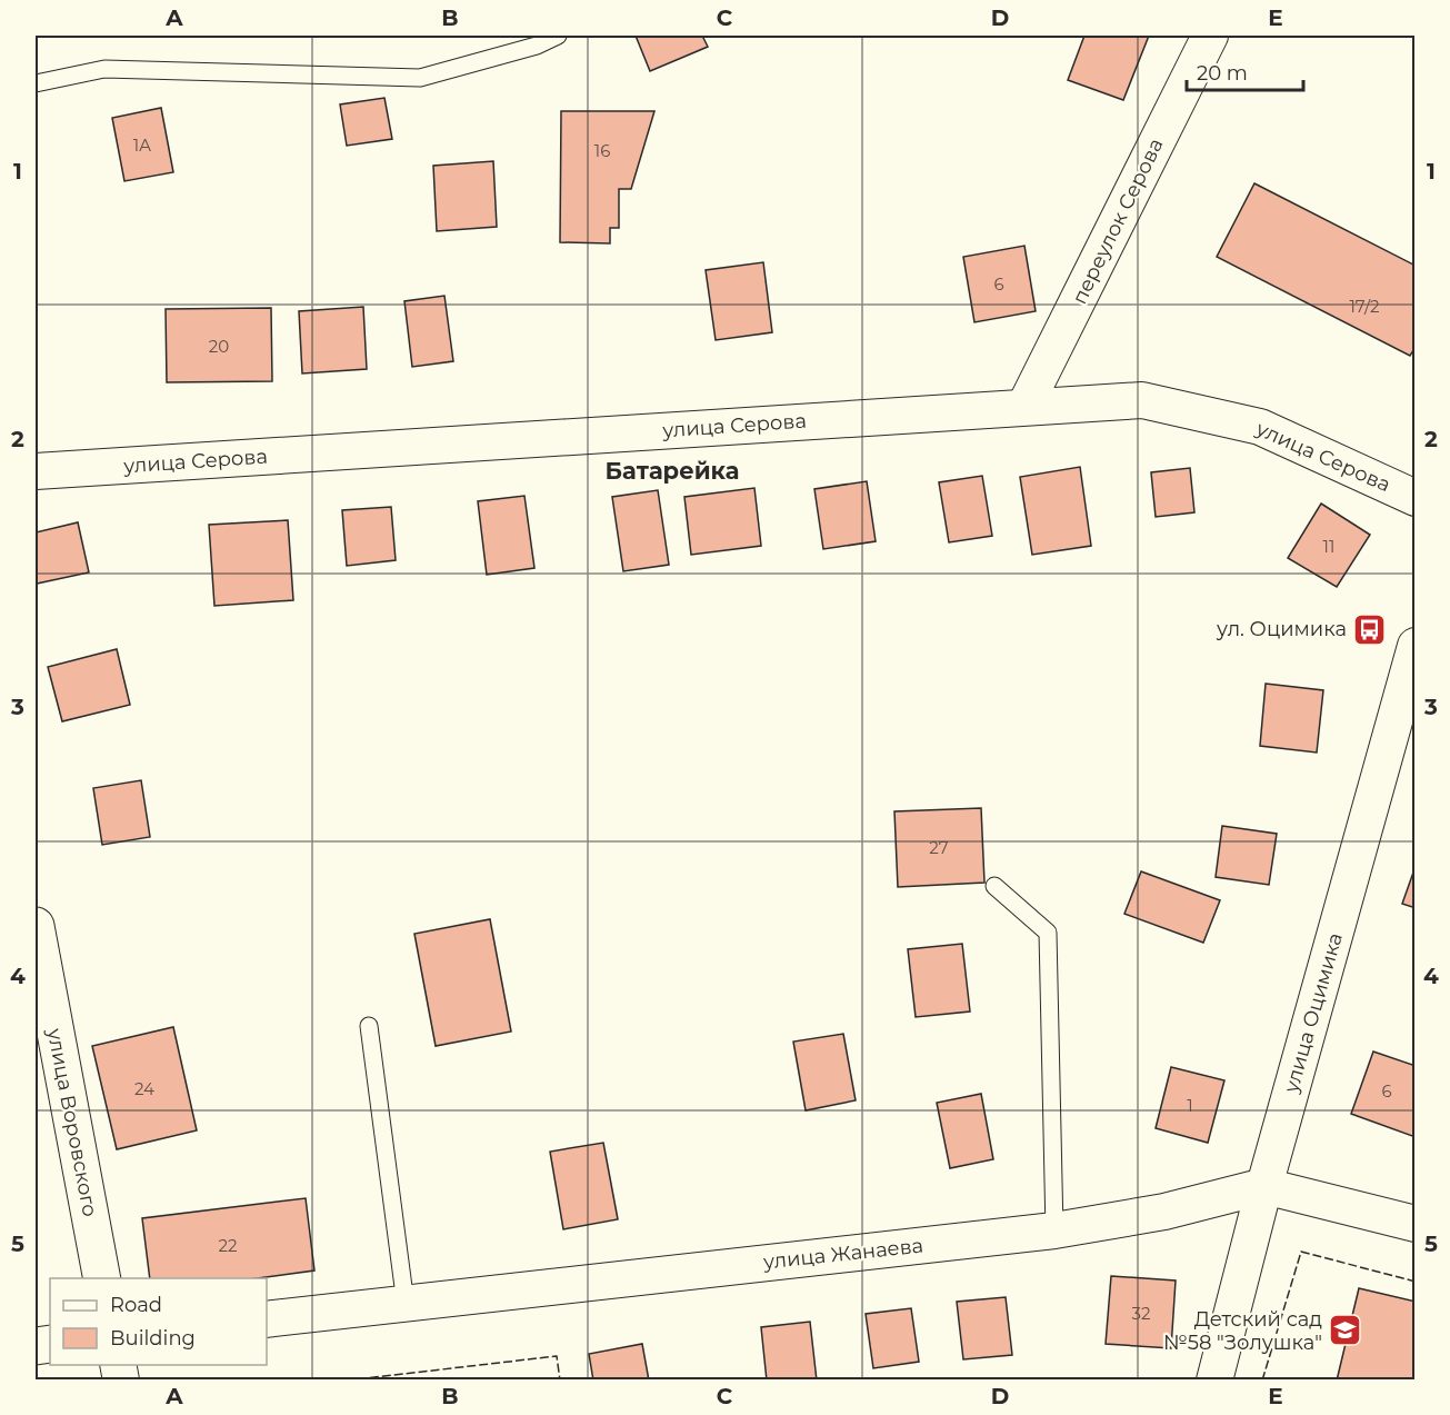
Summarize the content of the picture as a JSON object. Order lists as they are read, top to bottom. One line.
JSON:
{"streets":{"street":["переулок Серова","улица Серова","улица Оцимика","улица Воровского","улица Жанаева"]},"crossings":[["переулок Серова","улица Серова"],["улица Оцимика","улица Жанаева"]],"districts":["Батарейка"],"places":{"bus stop":["ул. Оцимика"],"school or university":["Детский сад №58 \"Золушка\""]},"house_numbers":["1А","16","6","17/2","20","11","27","24","6","1","22","32"],"legend":["Road","Building"],"scale_bar":"20 m","grid":{"columns":["A","B","C","D","E"],"rows":["1","2","3","4","5"]}}
